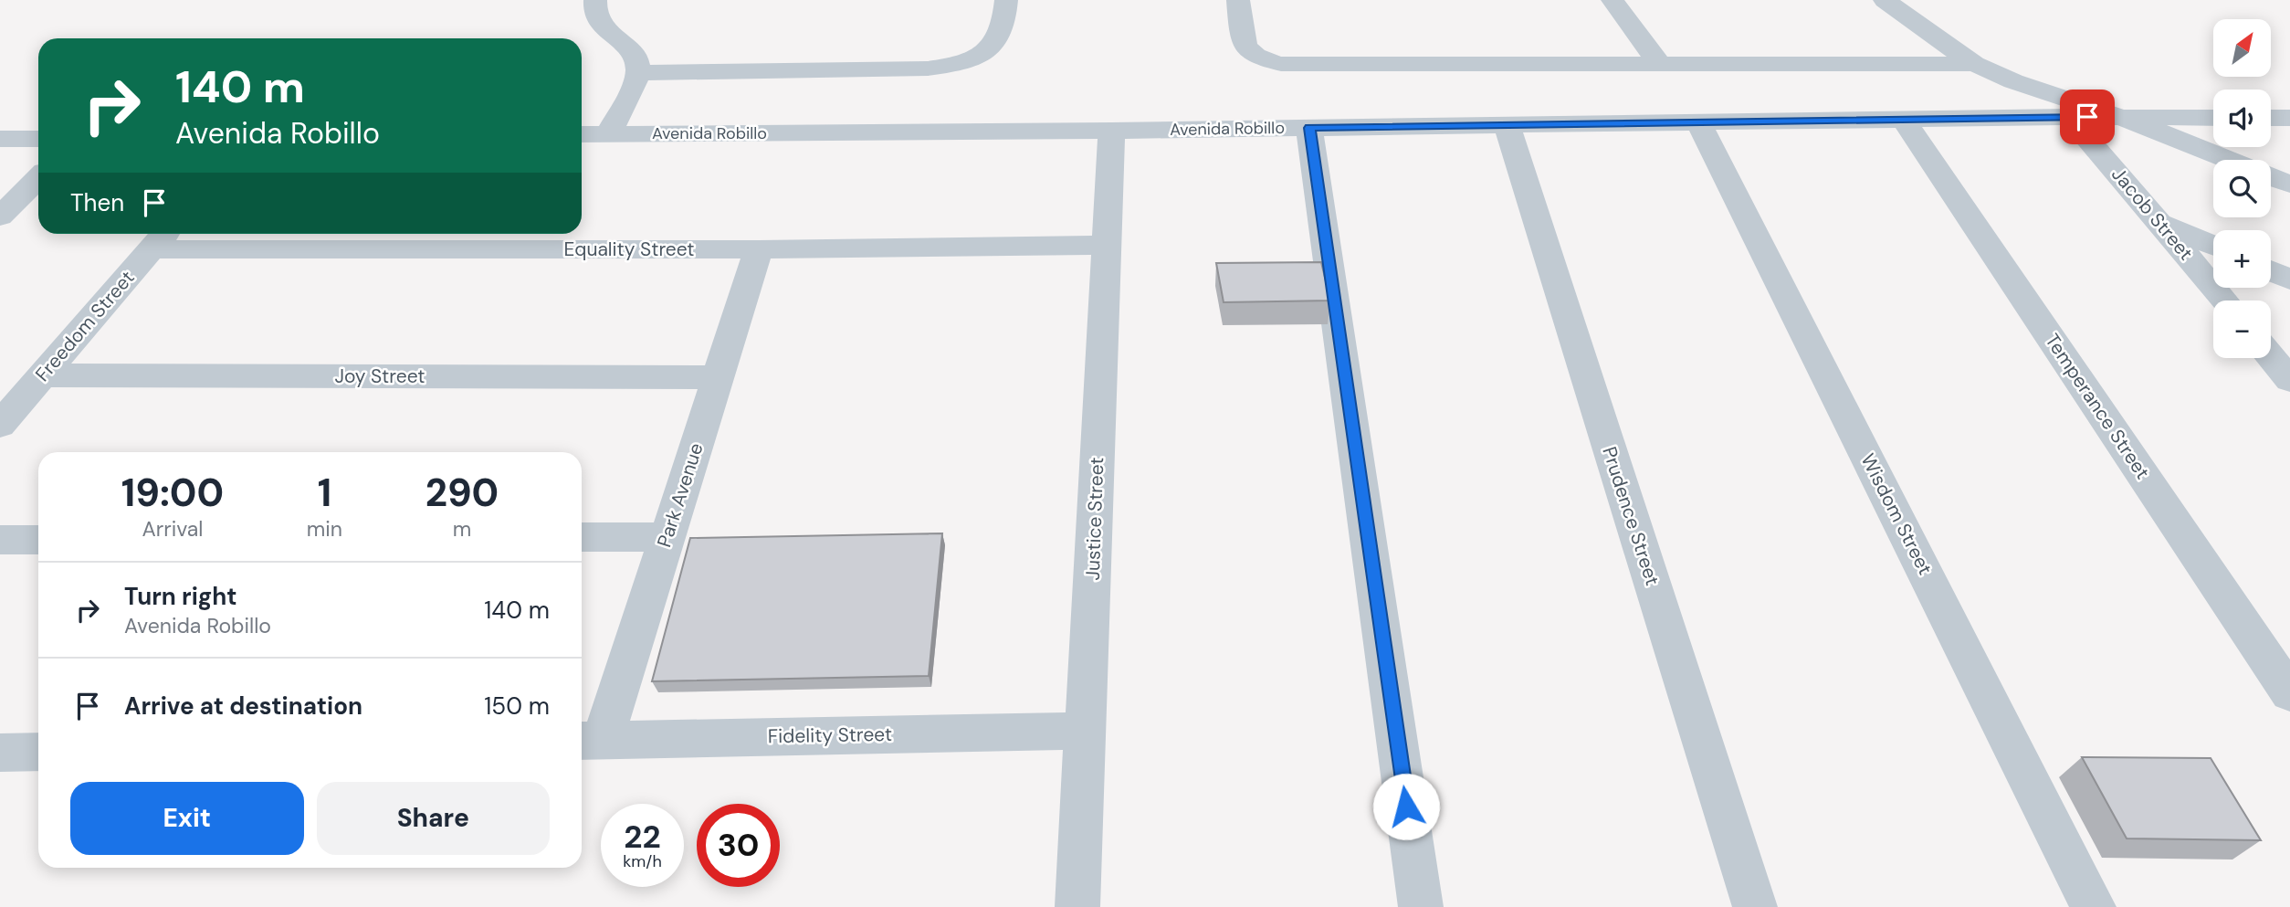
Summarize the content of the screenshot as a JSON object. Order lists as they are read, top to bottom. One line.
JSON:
{"streets":{"street":["Avenida Robillo","Jacob Street","Equality Street","Freedom Street","Joy Street","Temperance Street","Park Avenue","Wisdom Street","Prudence Street","Justice Street","Fidelity Street"]},"crossings":[["Avenida Robillo","Jacob Street"],["Avenida Robillo","Temperance Street"],["Avenida Robillo","Wisdom Street"],["Avenida Robillo","Prudence Street"],["Avenida Robillo","Justice Street"],["Equality Street","Freedom Street"],["Equality Street","Park Avenue"],["Equality Street","Justice Street"],["Freedom Street","Joy Street"],["Joy Street","Park Avenue"],["Park Avenue","Fidelity Street"],["Justice Street","Fidelity Street"]],"north":"top right","page":{"map_buttons":["+","−"],"turn":["140 m","Avenida Robillo"],"then":"Then","eta":["19:00","Arrival","1","min","290","m"],"list":[{"name":"Turn right","note":"Avenida Robillo","value":"140 m"},{"name":"Arrive at destination","value":"150 m"}],"buttons":["Exit","Share"],"speed":"22 km/h","limit":"30"}}
